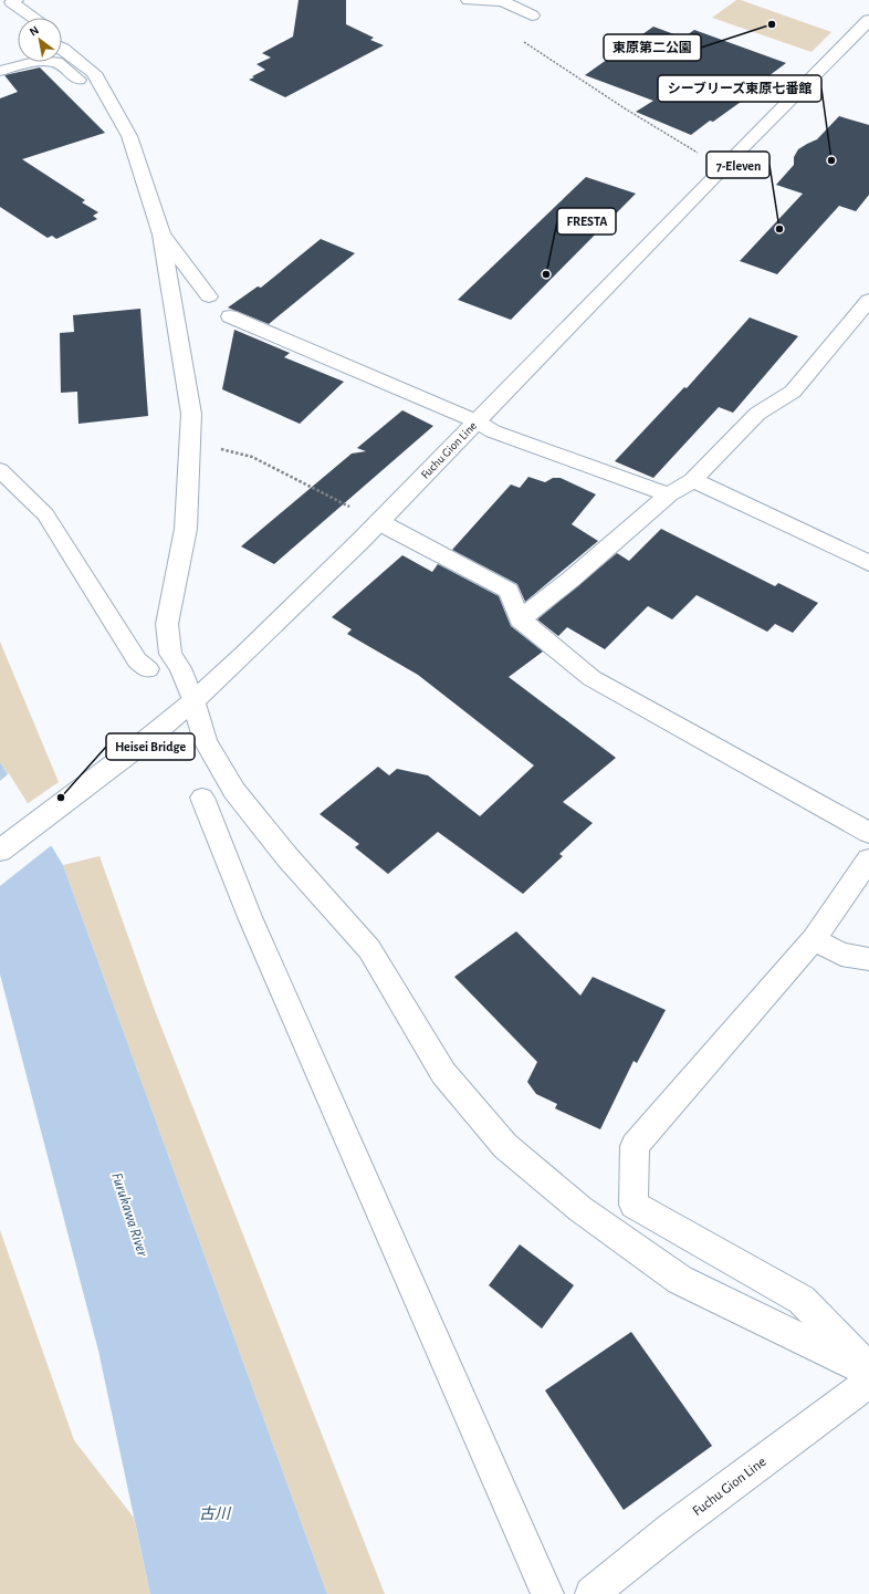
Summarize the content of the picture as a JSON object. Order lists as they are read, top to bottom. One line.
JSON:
{"streets":{"street":["Fuchu Gion Line"]},"water":["Furukawa River","古川"],"places":["東原第二公園","シーブリーズ東原七番館","7-Eleven","FRESTA","Heisei Bridge"],"north":"top left"}
